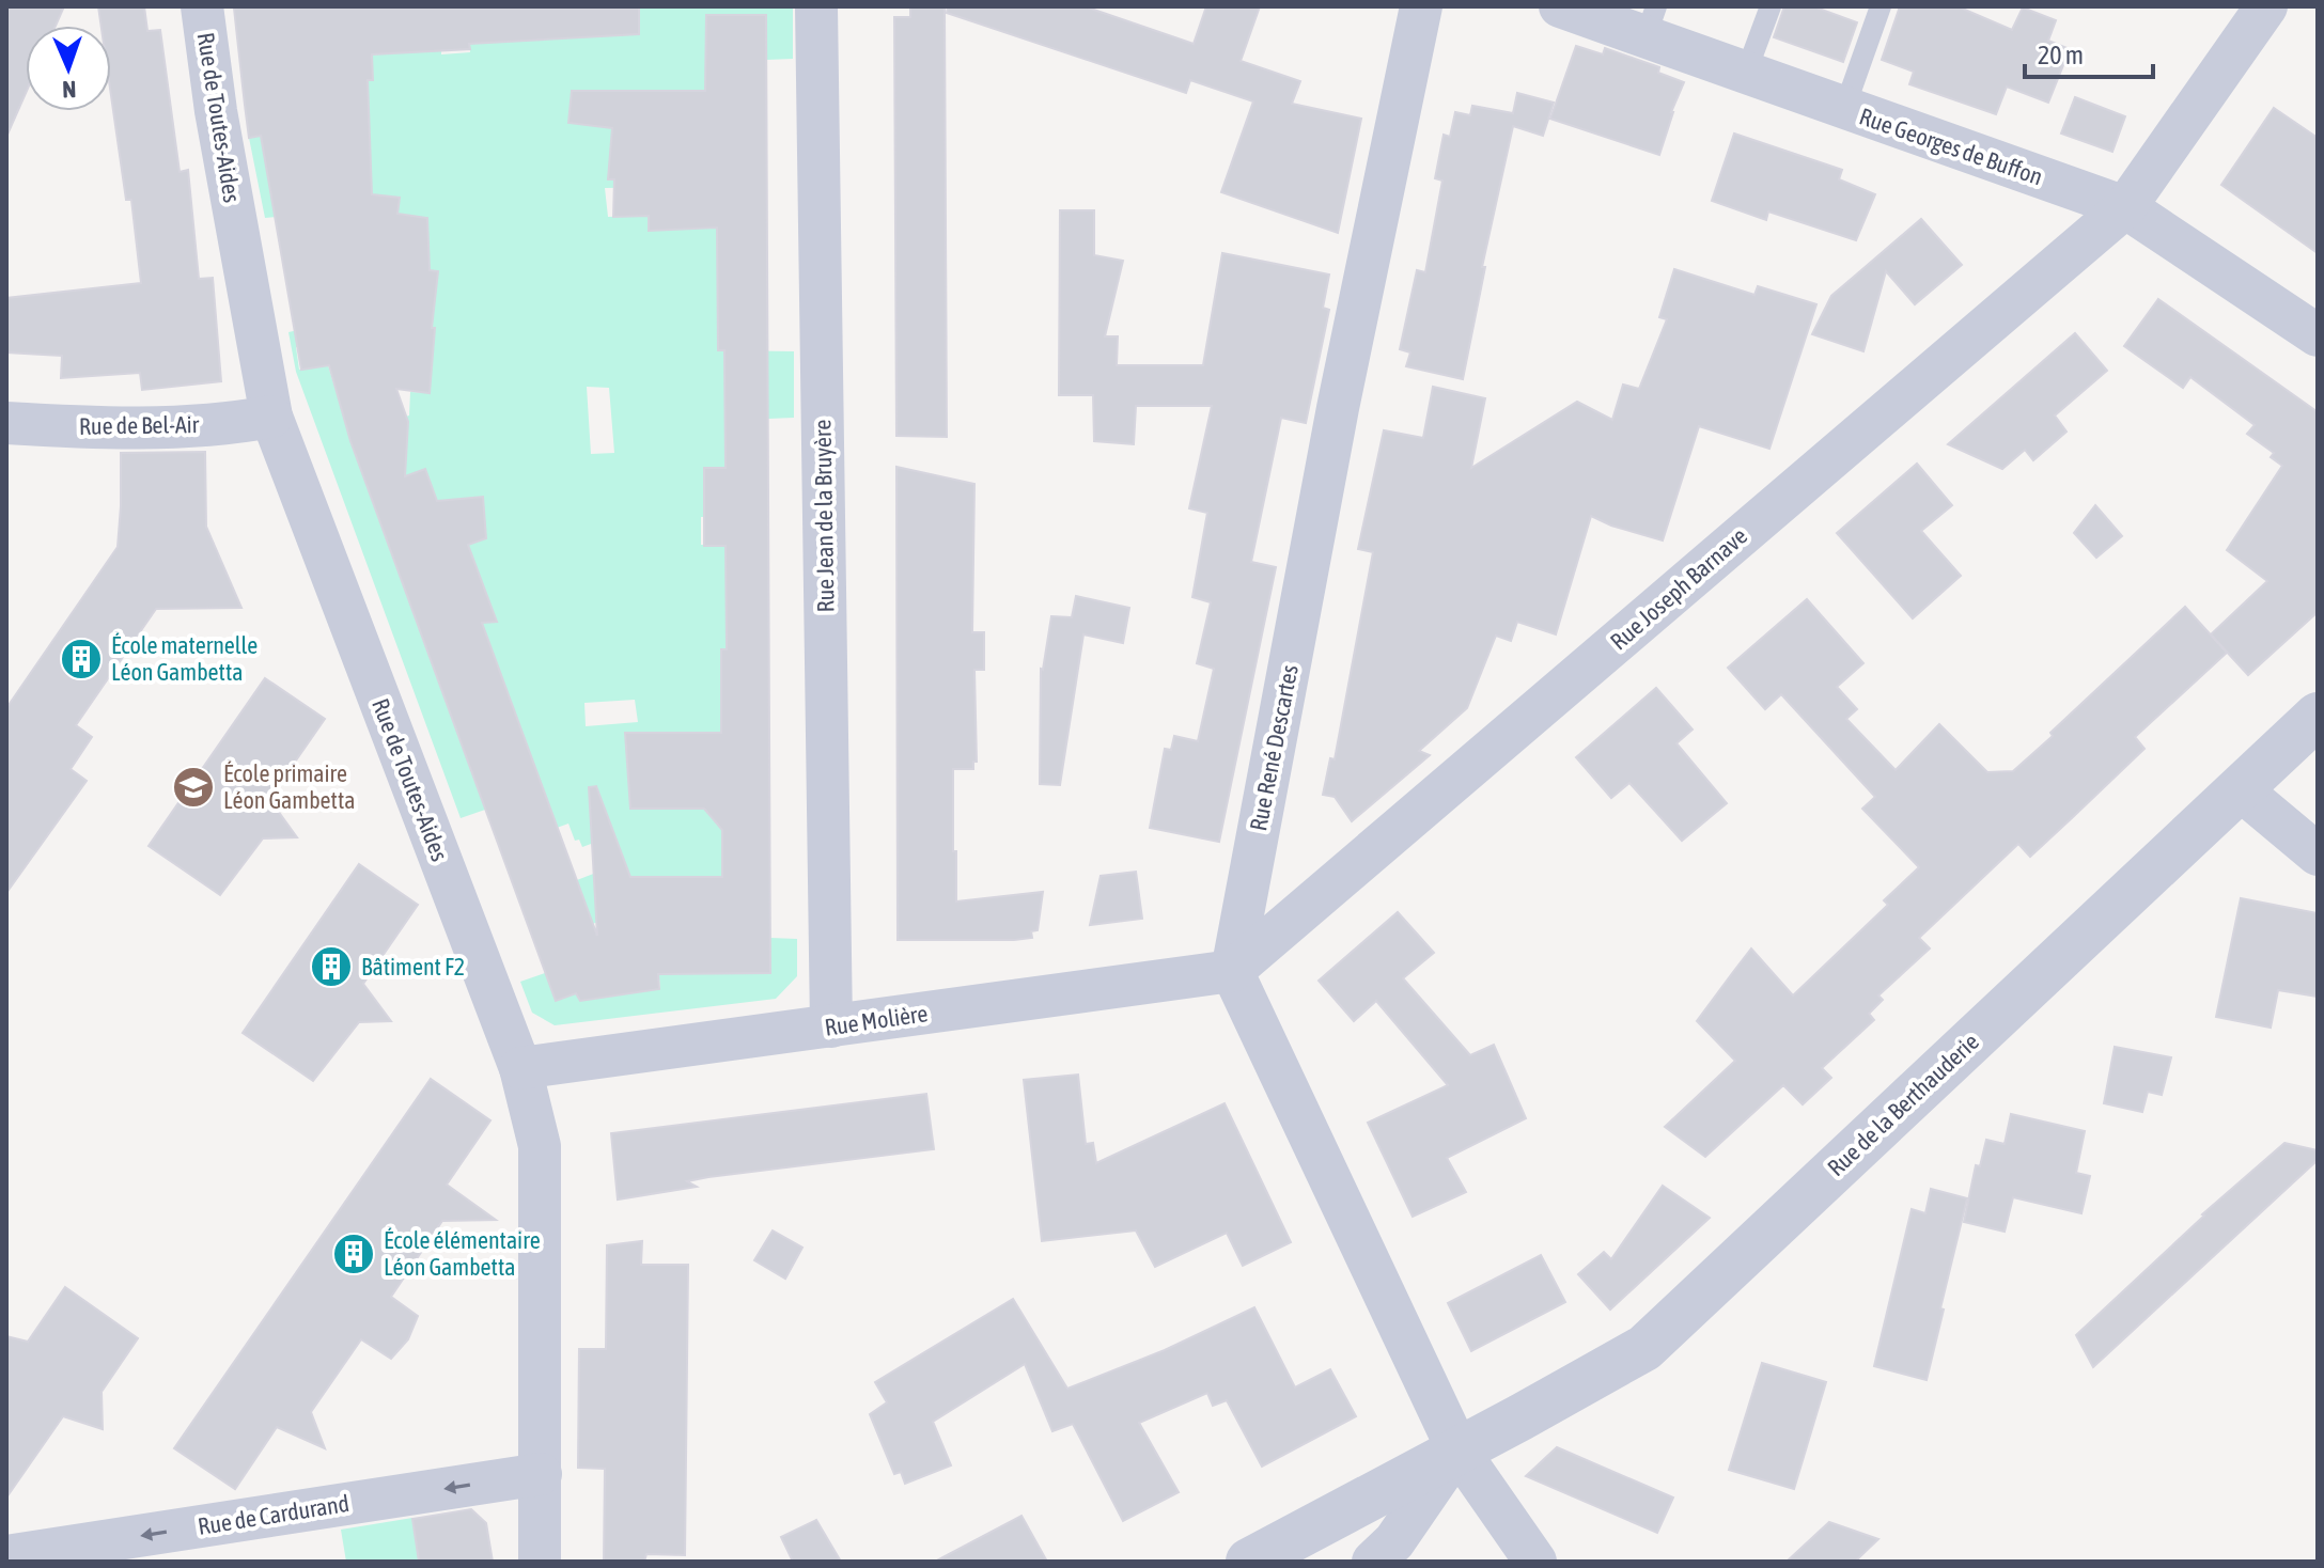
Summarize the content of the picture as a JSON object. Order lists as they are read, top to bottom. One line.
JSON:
{"streets":{"street":["Rue de Toutes-Aides","Rue Georges de Buffon","Rue de Bel-Air","Rue Jean de la Bruyère","Rue Joseph Barnave","Rue René Descartes","Rue Molière","Rue de la Berthauderie","Rue de Cardurand"]},"crossings":[["Rue de Toutes-Aides","Rue de Bel-Air"],["Rue de Toutes-Aides","Rue Molière"],["Rue de Toutes-Aides","Rue de Cardurand"],["Rue Georges de Buffon","Rue Joseph Barnave"],["Rue Jean de la Bruyère","Rue Molière"],["Rue Joseph Barnave","Rue René Descartes"],["Rue Joseph Barnave","Rue Molière"],["Rue René Descartes","Rue Molière"]],"one_way":["Rue de Cardurand"],"places":{"building":["École maternelle Léon Gambetta","Bâtiment F2","École élémentaire Léon Gambetta"],"school or university":["École primaire Léon Gambetta"]},"scale_bar":"20 m","north":"bottom"}
